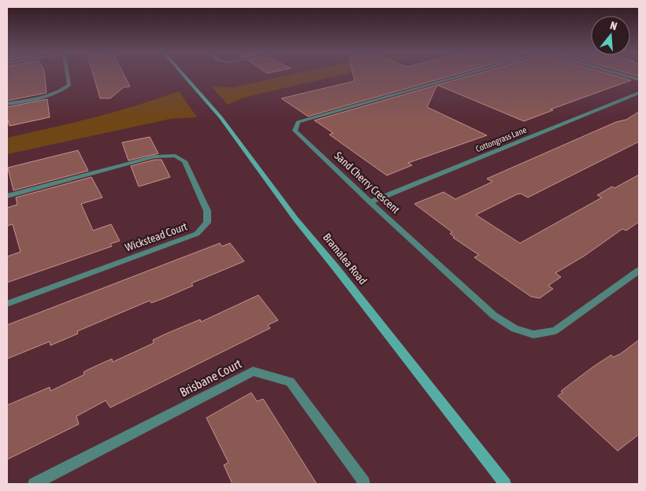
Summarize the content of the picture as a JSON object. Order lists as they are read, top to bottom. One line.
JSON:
{"streets":{"main road":["Bramalea Road"],"street":["Cottongrass Lane","Sand Cherry Crescent","Wickstead Court","Brisbane Court"]},"crossings":[["Cottongrass Lane","Sand Cherry Crescent"]],"north":"top"}
